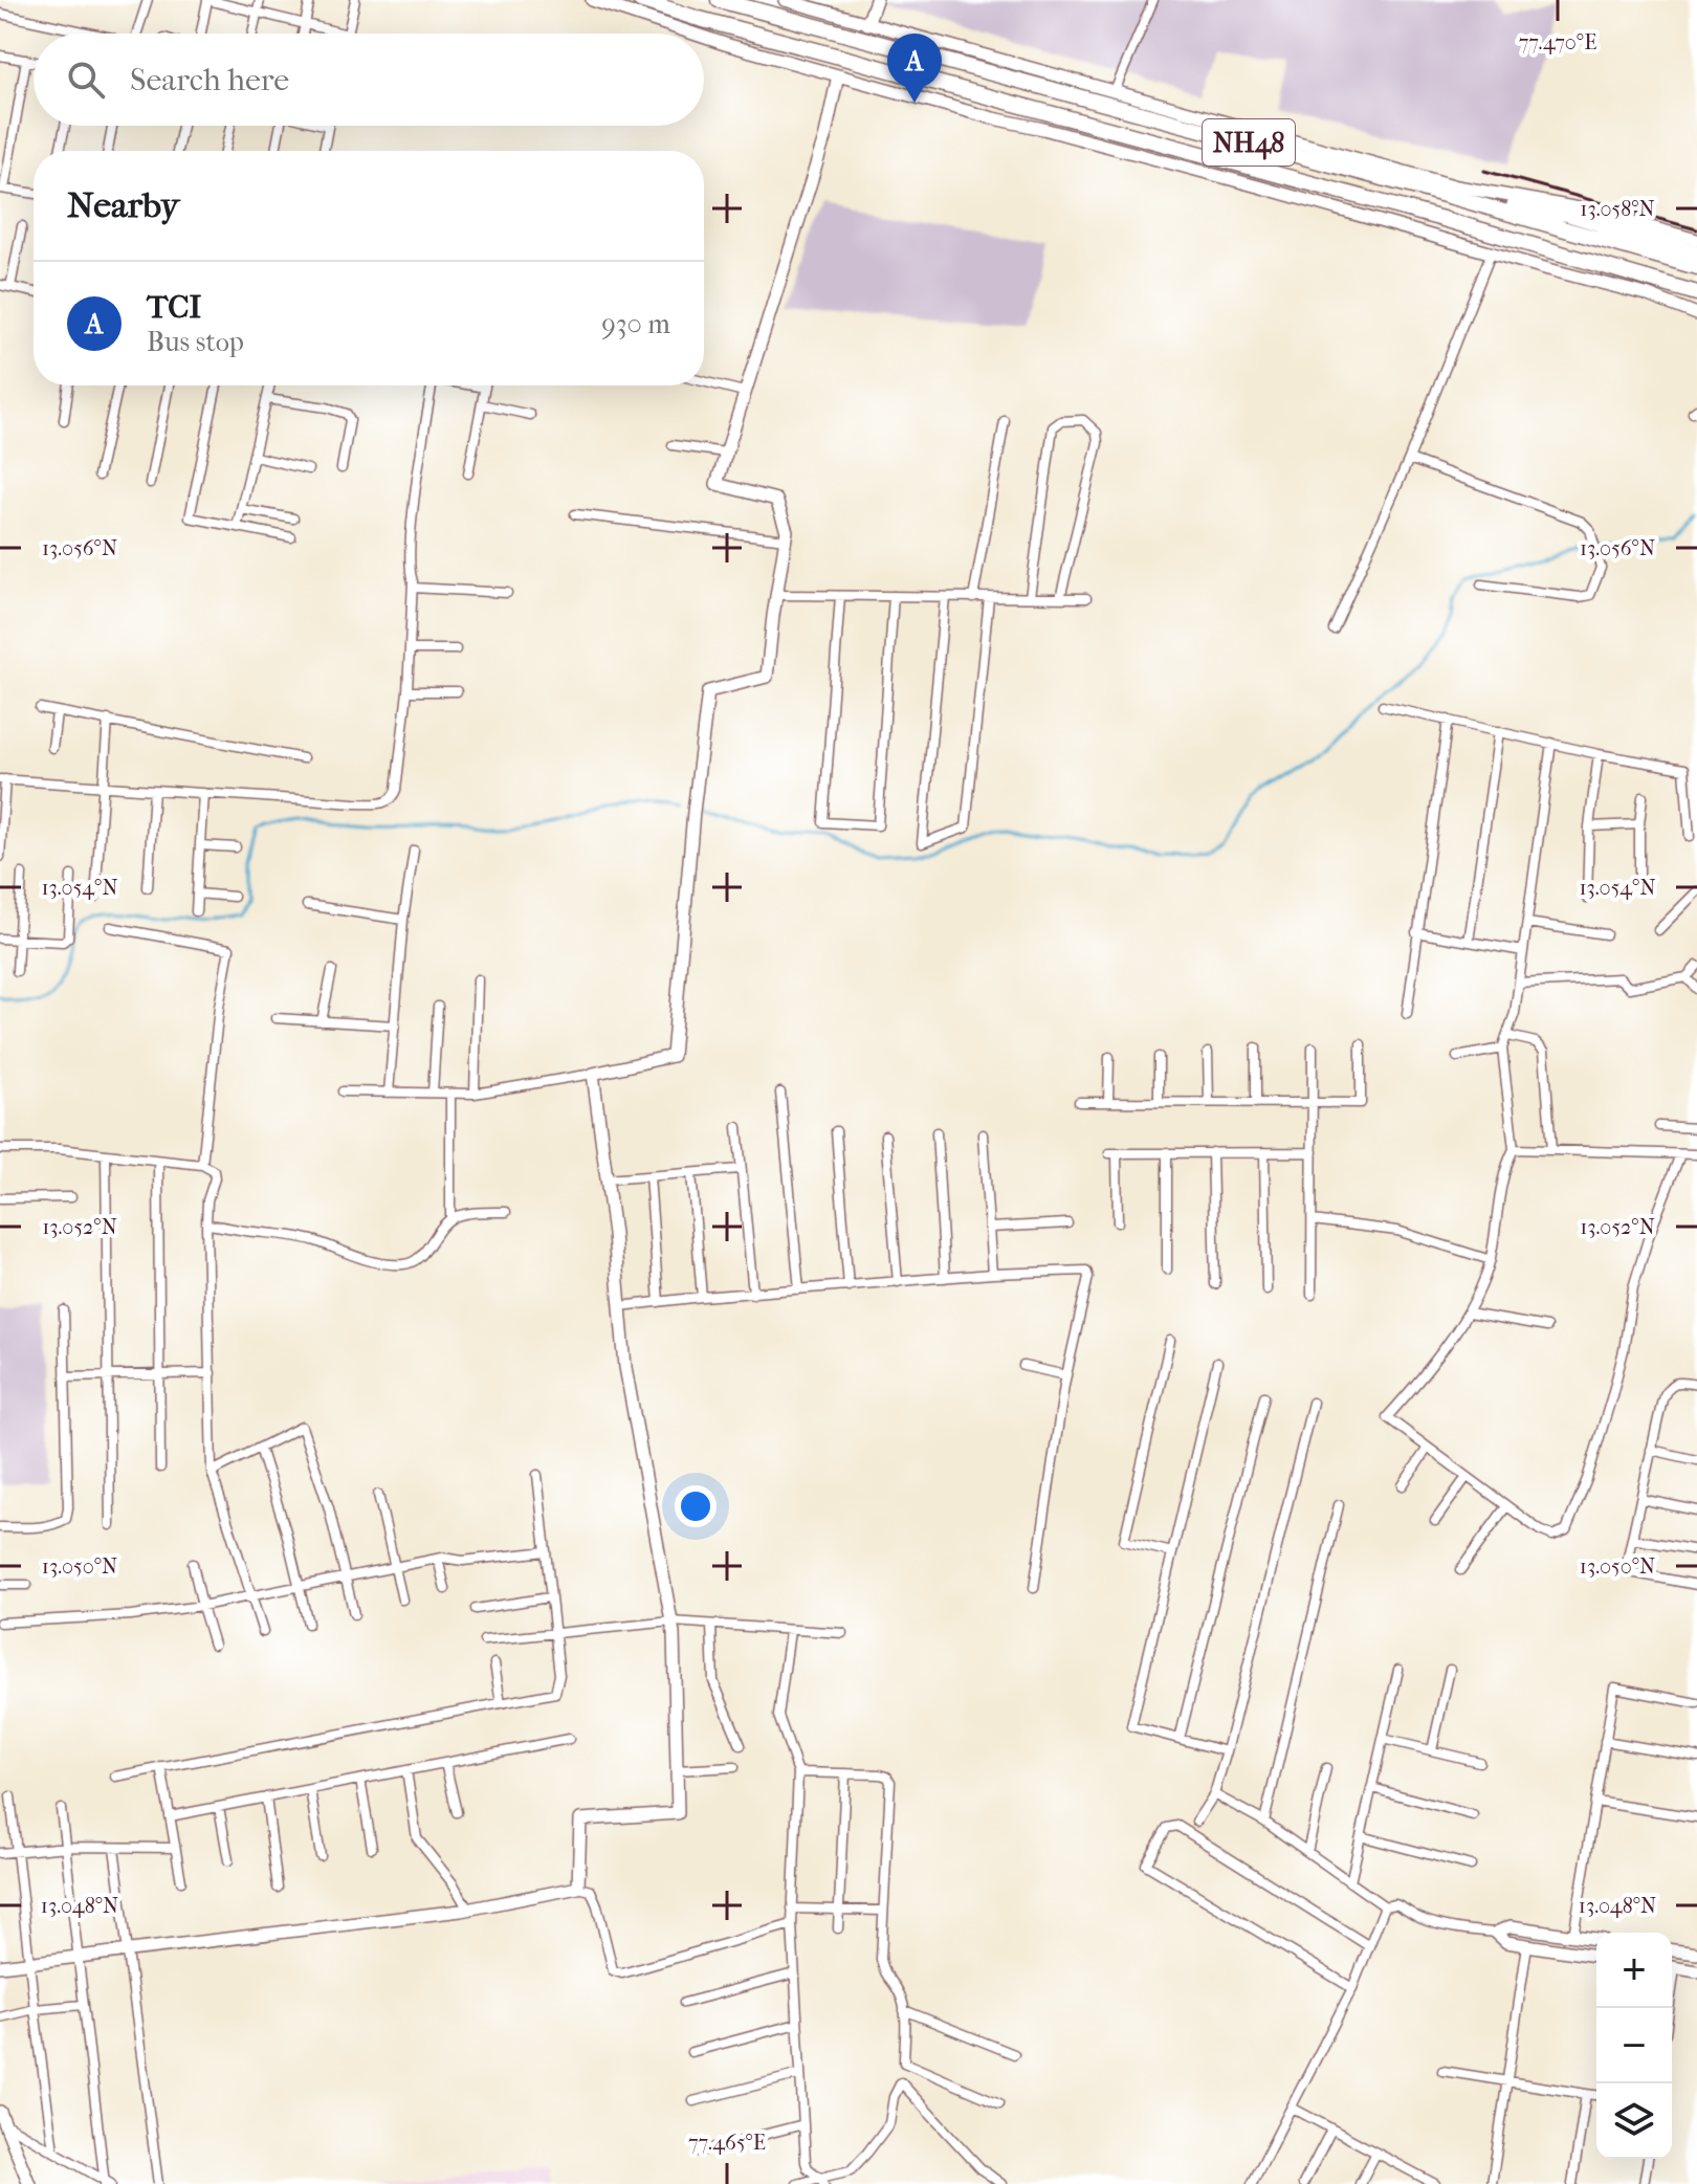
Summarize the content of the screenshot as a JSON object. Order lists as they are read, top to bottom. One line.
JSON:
{"streets":{"highway":["NH48"]},"page":{"pins":"A","search":"Search here","heading":"Nearby","list":[{"mark":"A","name":"TCI","note":"Bus stop","value":"930 m"}],"map_buttons":["+","−"]},"coordinates":["77.470°E","13.058°N","13.056°N","13.054°N","13.052°N","13.050°N","13.048°N","77.465°E"]}
